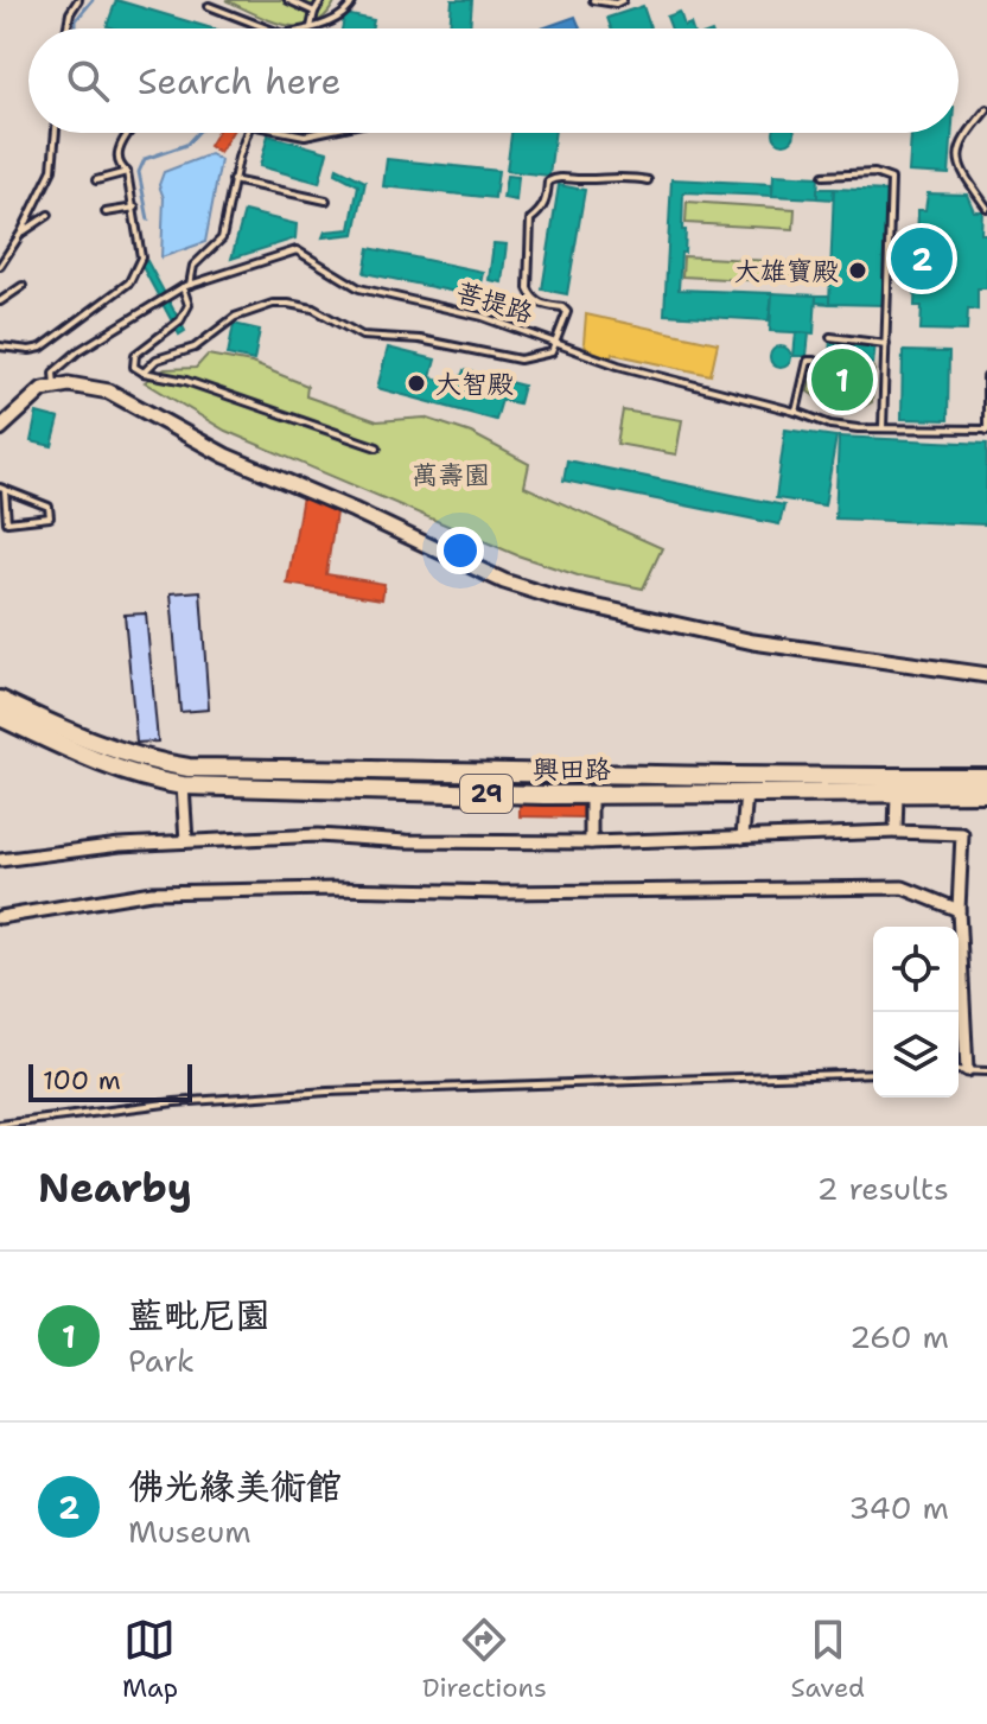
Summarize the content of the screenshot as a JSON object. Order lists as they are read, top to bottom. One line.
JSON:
{"streets":{"main road":["興田路","29"],"lane":["菩提路"]},"parks":["萬壽園"],"places":["大雄寶殿","大智殿"],"scale_bar":"100 m","page":{"search":"Search here","pins":["2","1"],"scale":"100 m","heading":["Nearby","2 results"],"list":[{"mark":"1","name":"藍毗尼園","note":"Park","value":"260 m"},{"mark":"2","name":"佛光緣美術館","note":"Museum","value":"340 m"}],"nav":["Map","Directions","Saved"]}}
